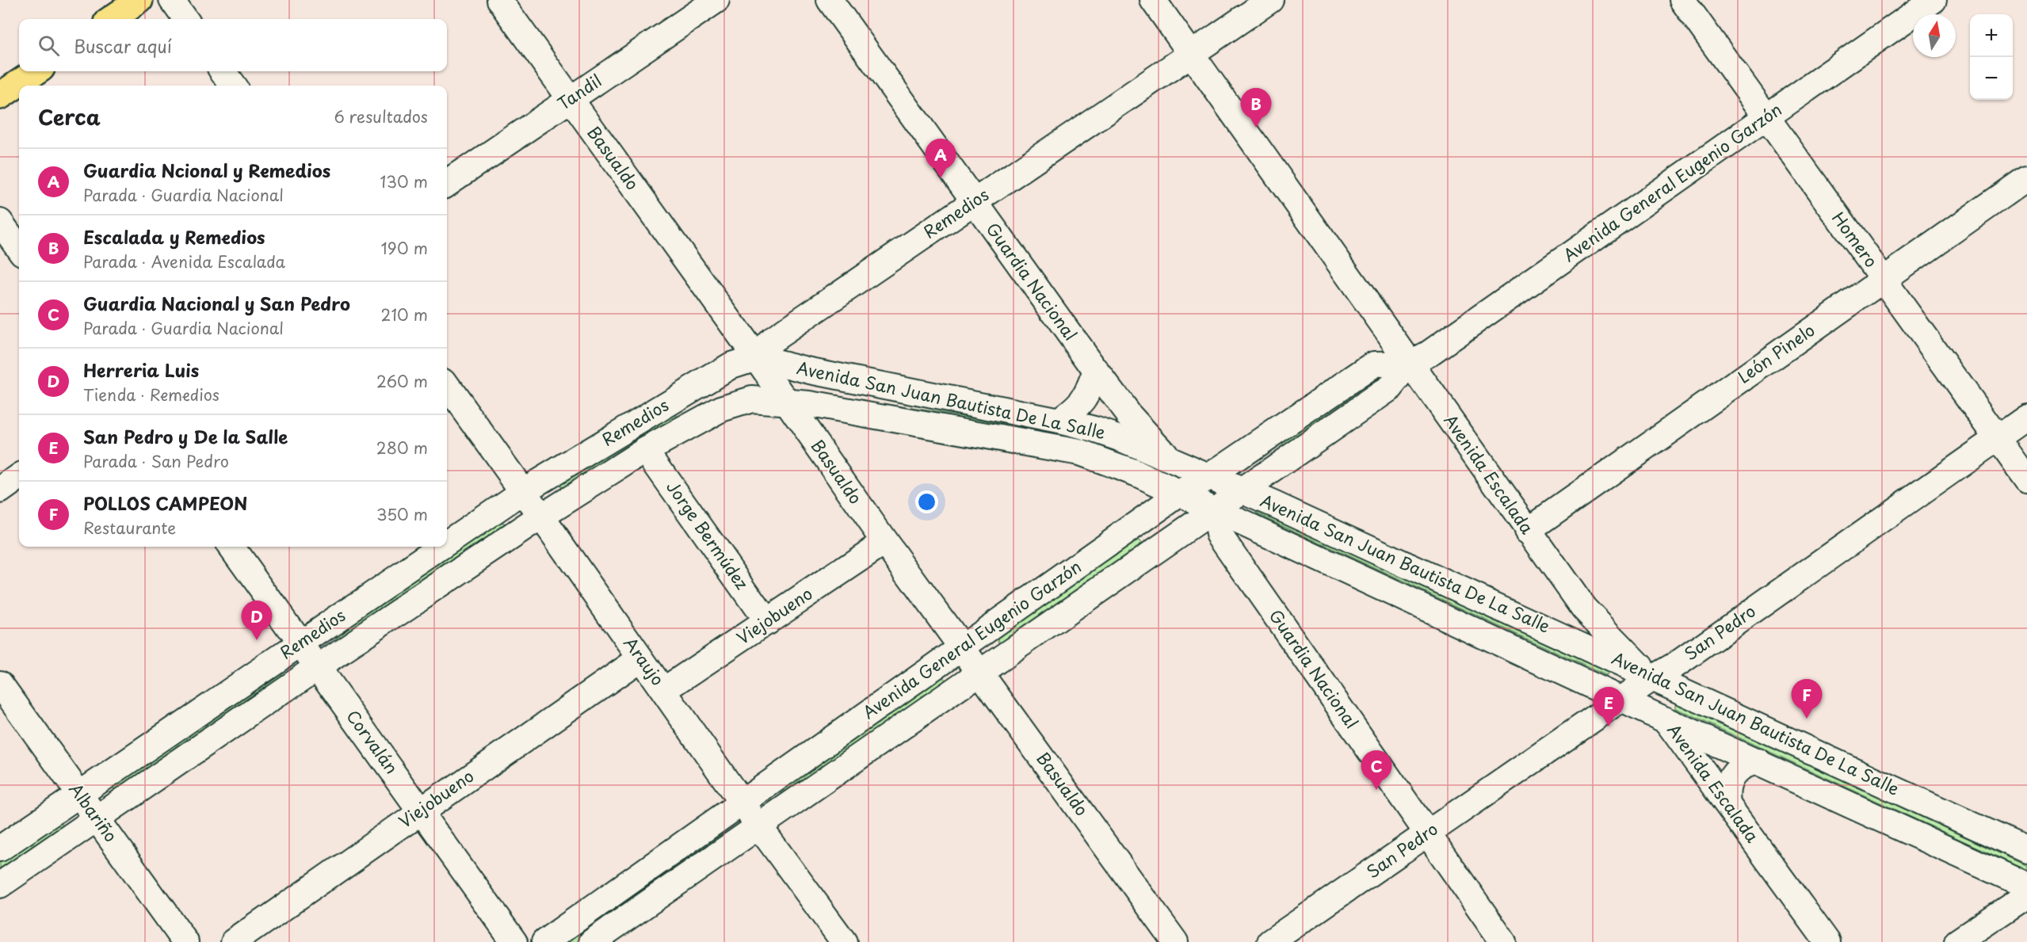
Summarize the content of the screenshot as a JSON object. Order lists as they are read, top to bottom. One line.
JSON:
{"streets":{"street":["Tandil","Basualdo","Avenida General Eugenio Garzón","Remedios","Homero","Guardia Nacional","León Pinelo","Avenida San Juan Bautista De La Salle","Avenida Escalada","Jorge Bermúdez","Viejobueno","San Pedro","Araujo","Corvalán","Albariño"]},"crossings":[["Tandil","Basualdo"],["Basualdo","Avenida General Eugenio Garzón"],["Basualdo","Remedios"],["Basualdo","Avenida San Juan Bautista De La Salle"],["Basualdo","Viejobueno"],["Avenida General Eugenio Garzón","Homero"],["Avenida General Eugenio Garzón","Guardia Nacional"],["Avenida General Eugenio Garzón","Avenida San Juan Bautista De La Salle"],["Avenida General Eugenio Garzón","Avenida Escalada"],["Avenida General Eugenio Garzón","Araujo"],["Remedios","Guardia Nacional"],["Remedios","Avenida San Juan Bautista De La Salle"],["Remedios","Avenida Escalada"],["Remedios","Jorge Bermúdez"],["Remedios","Araujo"],["Remedios","Corvalán"],["Remedios","Albariño"],["Homero","León Pinelo"],["Homero","San Pedro"],["Guardia Nacional","Avenida San Juan Bautista De La Salle"],["Guardia Nacional","San Pedro"],["León Pinelo","Avenida Escalada"],["Avenida San Juan Bautista De La Salle","Avenida Escalada"],["Avenida San Juan Bautista De La Salle","San Pedro"],["Avenida Escalada","San Pedro"],["Jorge Bermúdez","Viejobueno"],["Viejobueno","Araujo"],["Viejobueno","Corvalán"]],"north":"top","page":{"map_buttons":["+","−"],"search":"Buscar aquí","heading":["Cerca","6 resultados"],"pins":["B","A","D","F","E","C"],"list":[{"mark":"A","name":"Guardia Ncional y Remedios","note":"Parada · Guardia Nacional","value":"130 m"},{"mark":"B","name":"Escalada y Remedios","note":"Parada · Avenida Escalada","value":"190 m"},{"mark":"C","name":"Guardia Nacional y San Pedro","note":"Parada · Guardia Nacional","value":"210 m"},{"mark":"D","name":"Herreria Luis","note":"Tienda · Remedios","value":"260 m"},{"mark":"E","name":"San Pedro y De la Salle","note":"Parada · San Pedro","value":"280 m"},{"mark":"F","name":"POLLOS CAMPEON","note":"Restaurante","value":"350 m"}]}}
